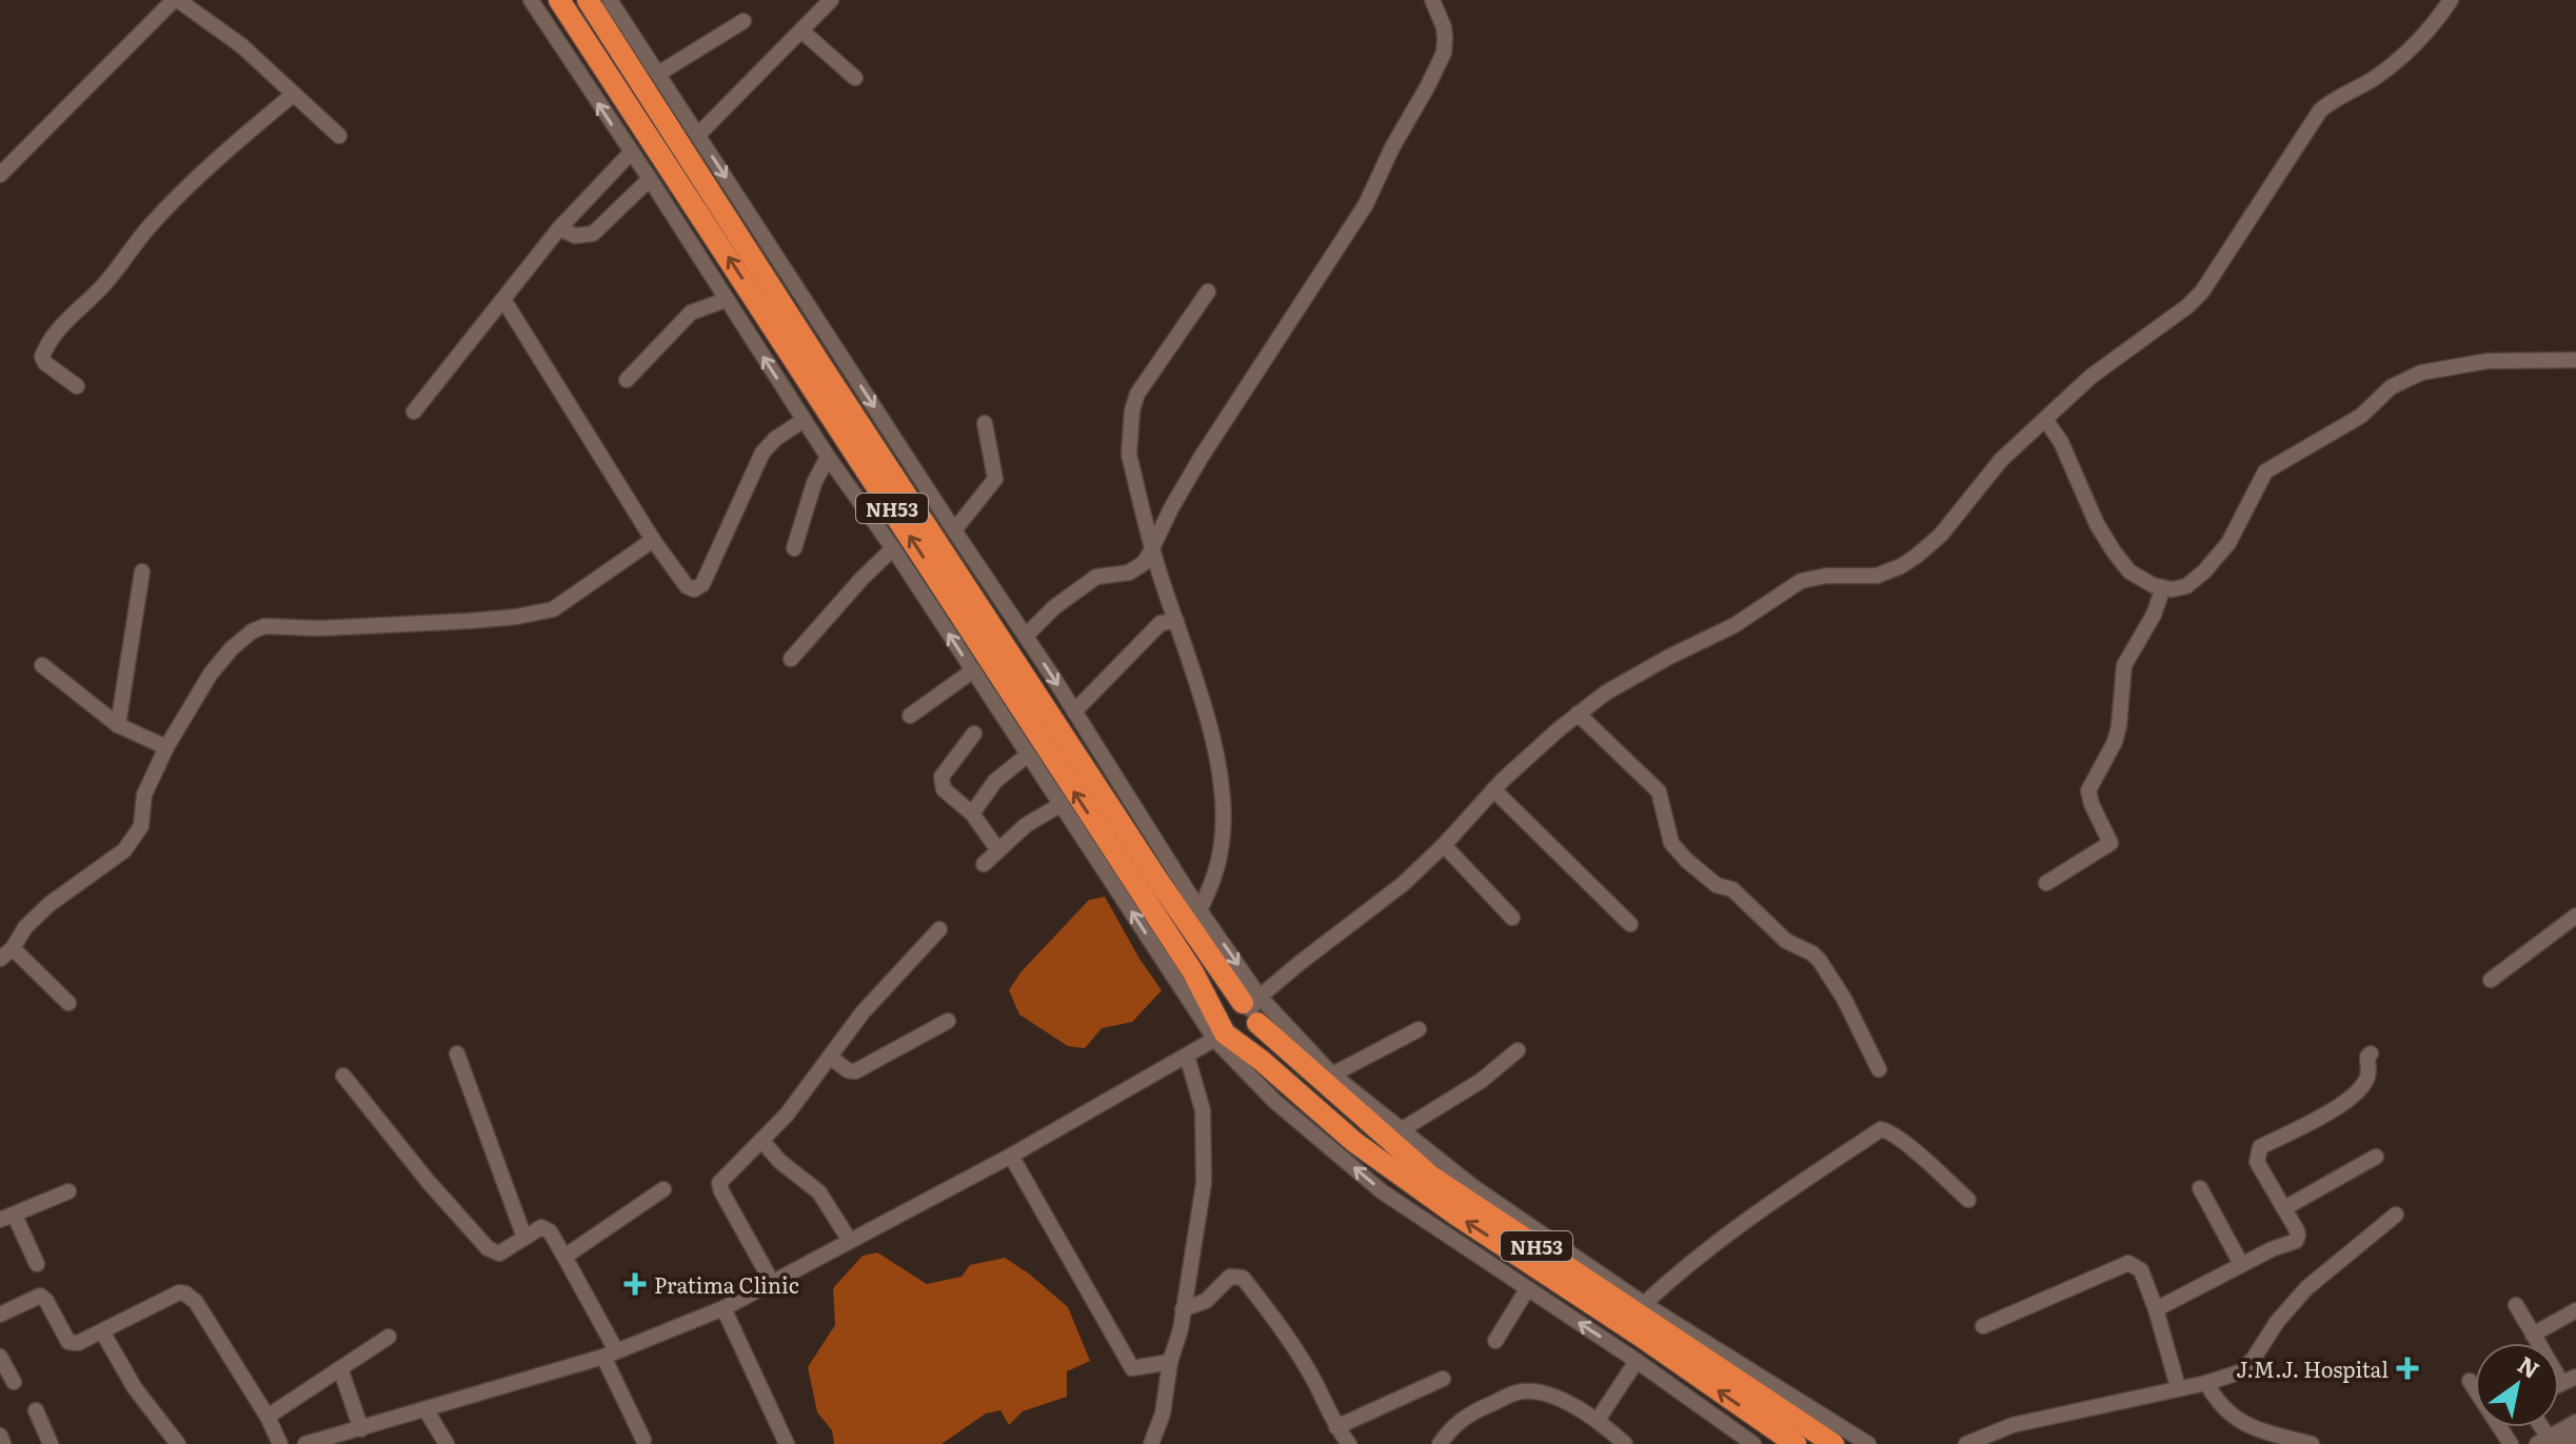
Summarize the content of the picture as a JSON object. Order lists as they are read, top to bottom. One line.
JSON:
{"streets":{"highway":["NH53"]},"places":{"health":["Pratima Clinic","J.M.J. Hospital"]},"north":"top right"}
